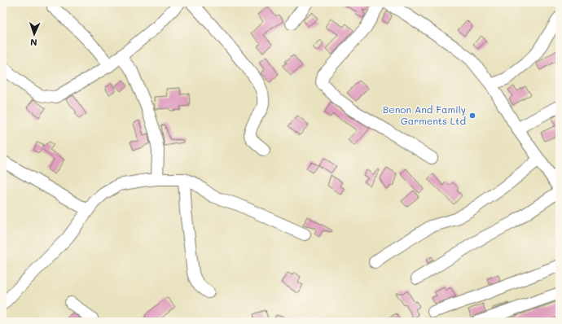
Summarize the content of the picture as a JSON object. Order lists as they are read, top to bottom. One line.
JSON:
{"places":["Benon And Family Garments Ltd"],"north":"bottom"}
